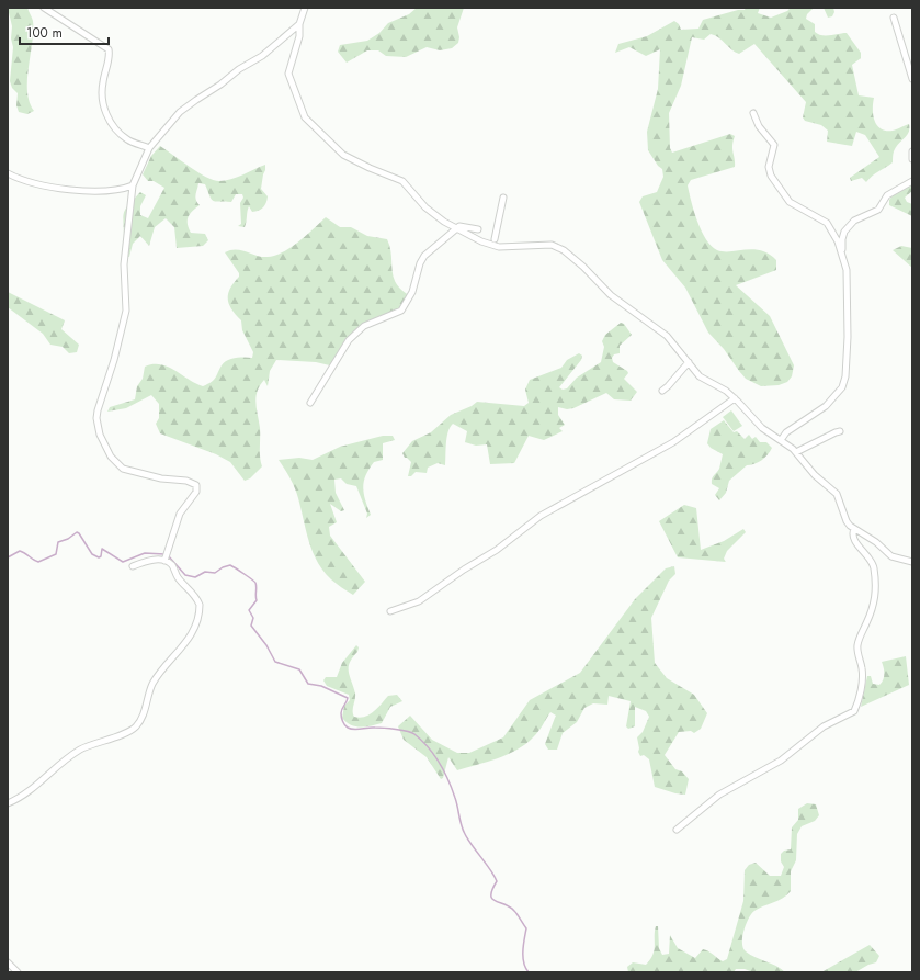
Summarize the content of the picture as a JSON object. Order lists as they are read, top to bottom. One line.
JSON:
{"scale_bar":"100 m"}
